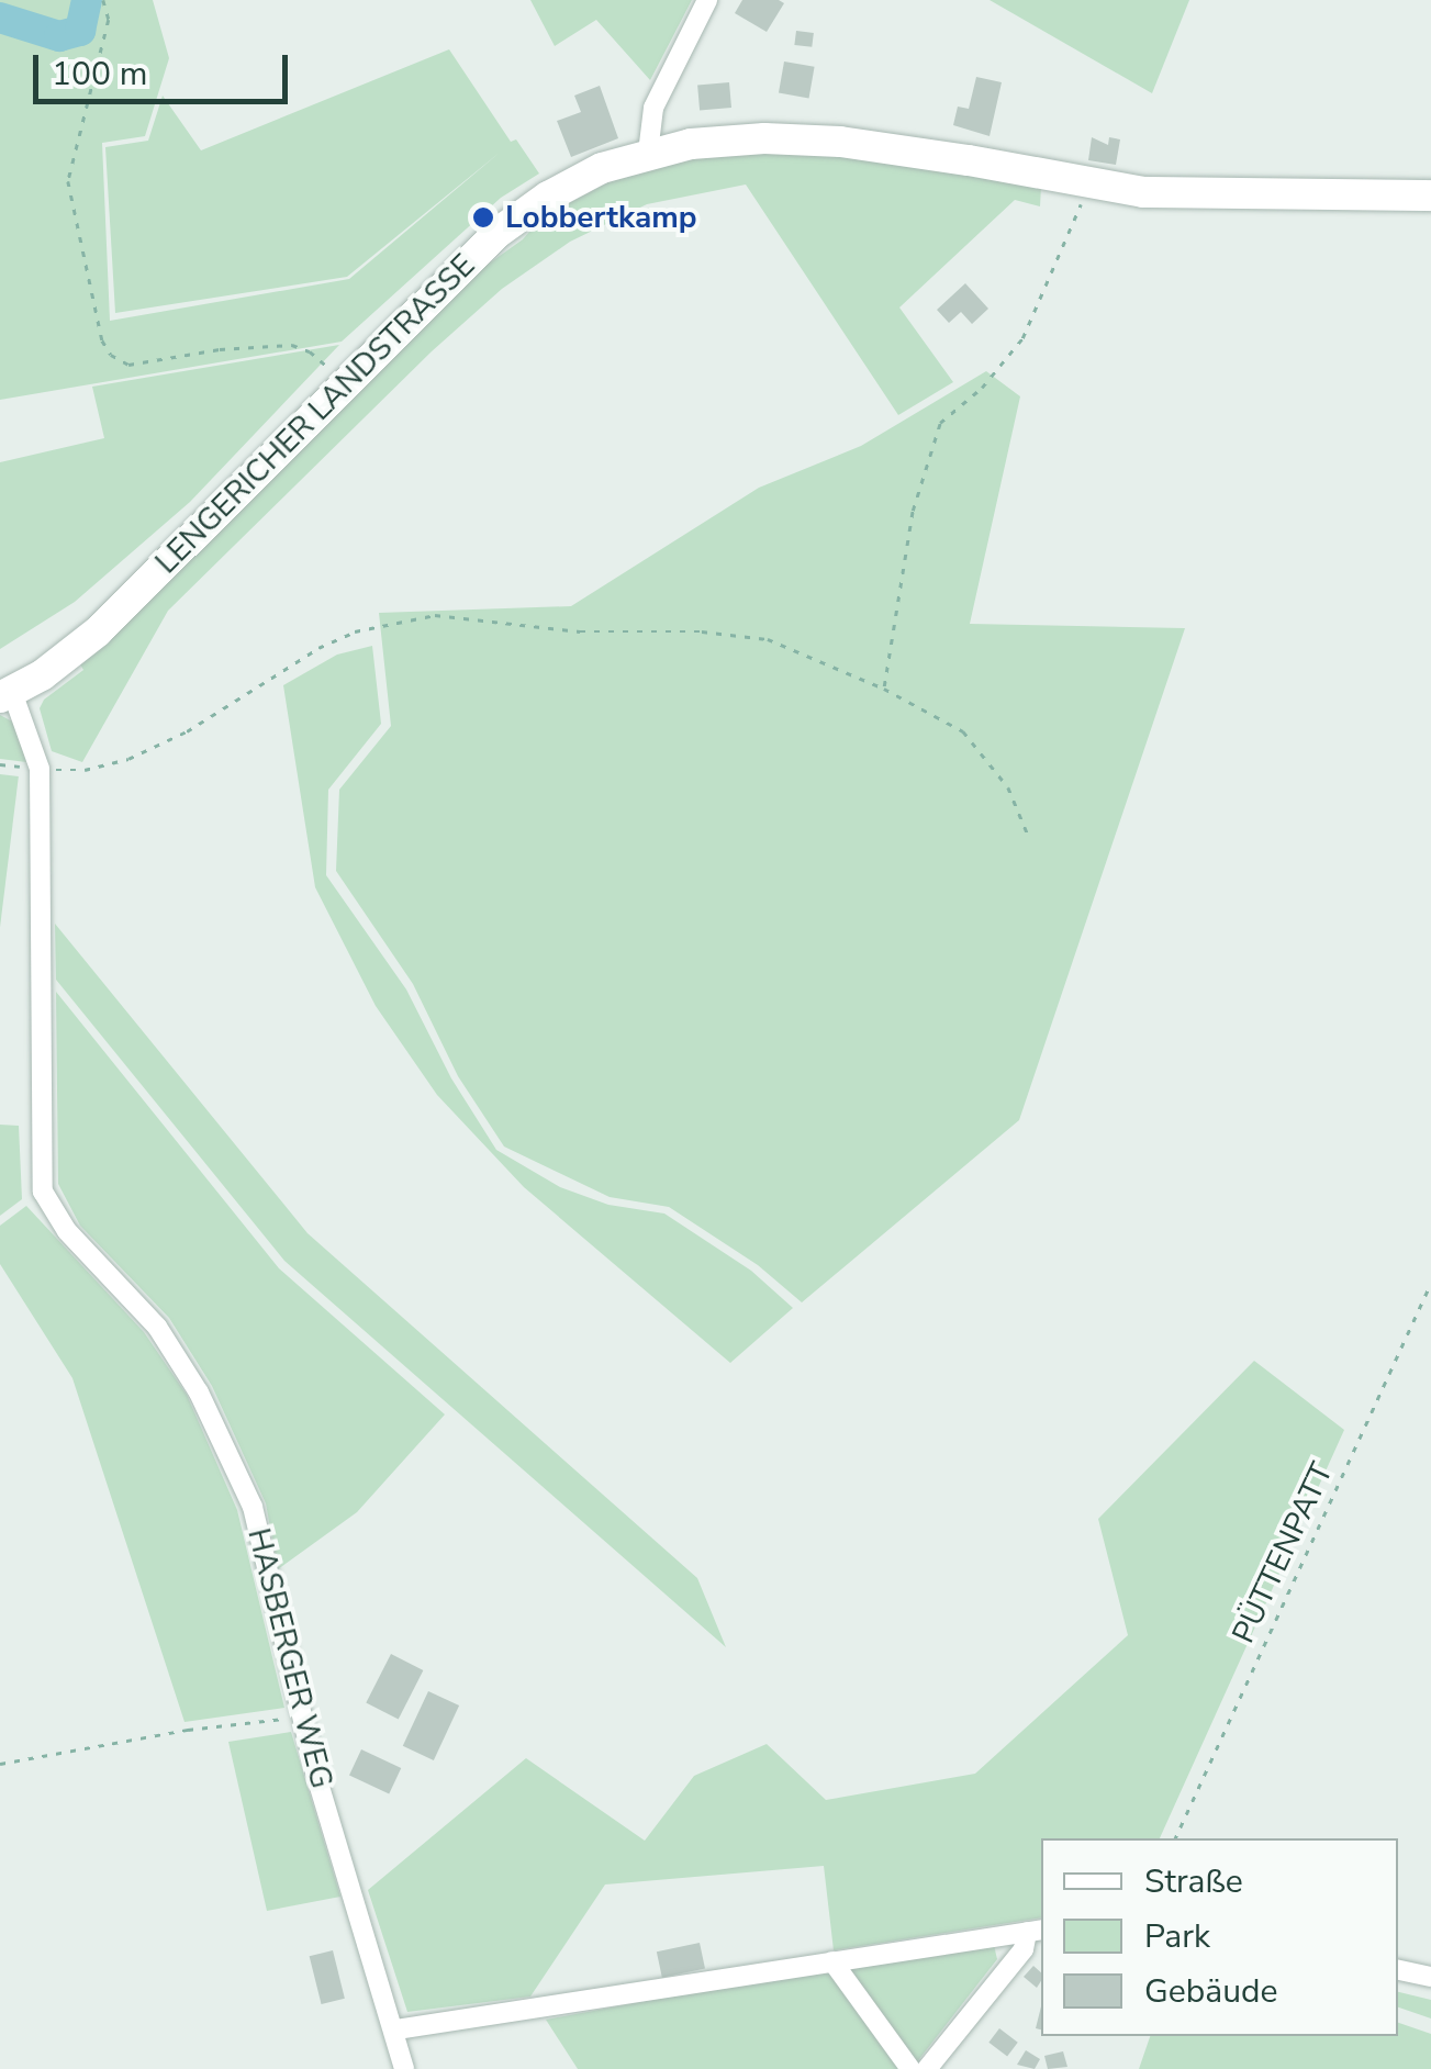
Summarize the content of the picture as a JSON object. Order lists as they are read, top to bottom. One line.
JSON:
{"streets":{"main road":["LENGERICHER LANDSTRASSE"],"street":["HASBERGER WEG"],"path":["PÜTTENPATT"]},"crossings":[["LENGERICHER LANDSTRASSE","HASBERGER WEG"]],"places":["Lobbertkamp"],"legend":["Straße","Park","Gebäude"],"scale_bar":"100 m"}
